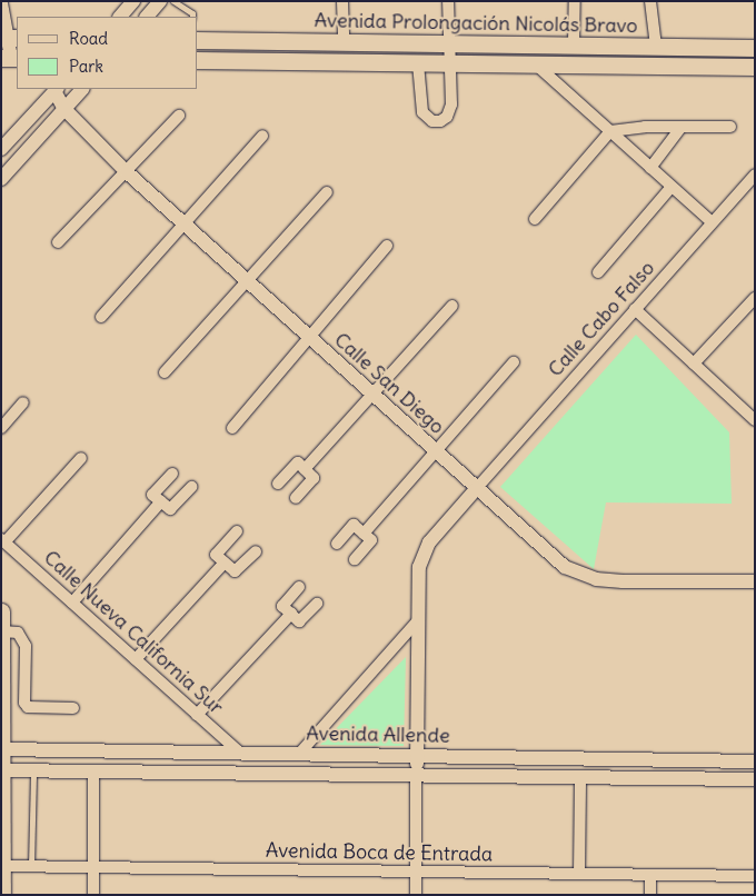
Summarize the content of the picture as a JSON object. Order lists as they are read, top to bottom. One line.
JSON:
{"streets":{"main road":["Avenida Prolongación Nicolás Bravo"],"street":["Calle Cabo Falso","Calle San Diego","Calle Nueva California Sur","Avenida Allende","Avenida Boca de Entrada"]},"crossings":[["Calle Cabo Falso","Calle San Diego"],["Calle Nueva California Sur","Avenida Allende"]],"legend":["Road","Park"]}
